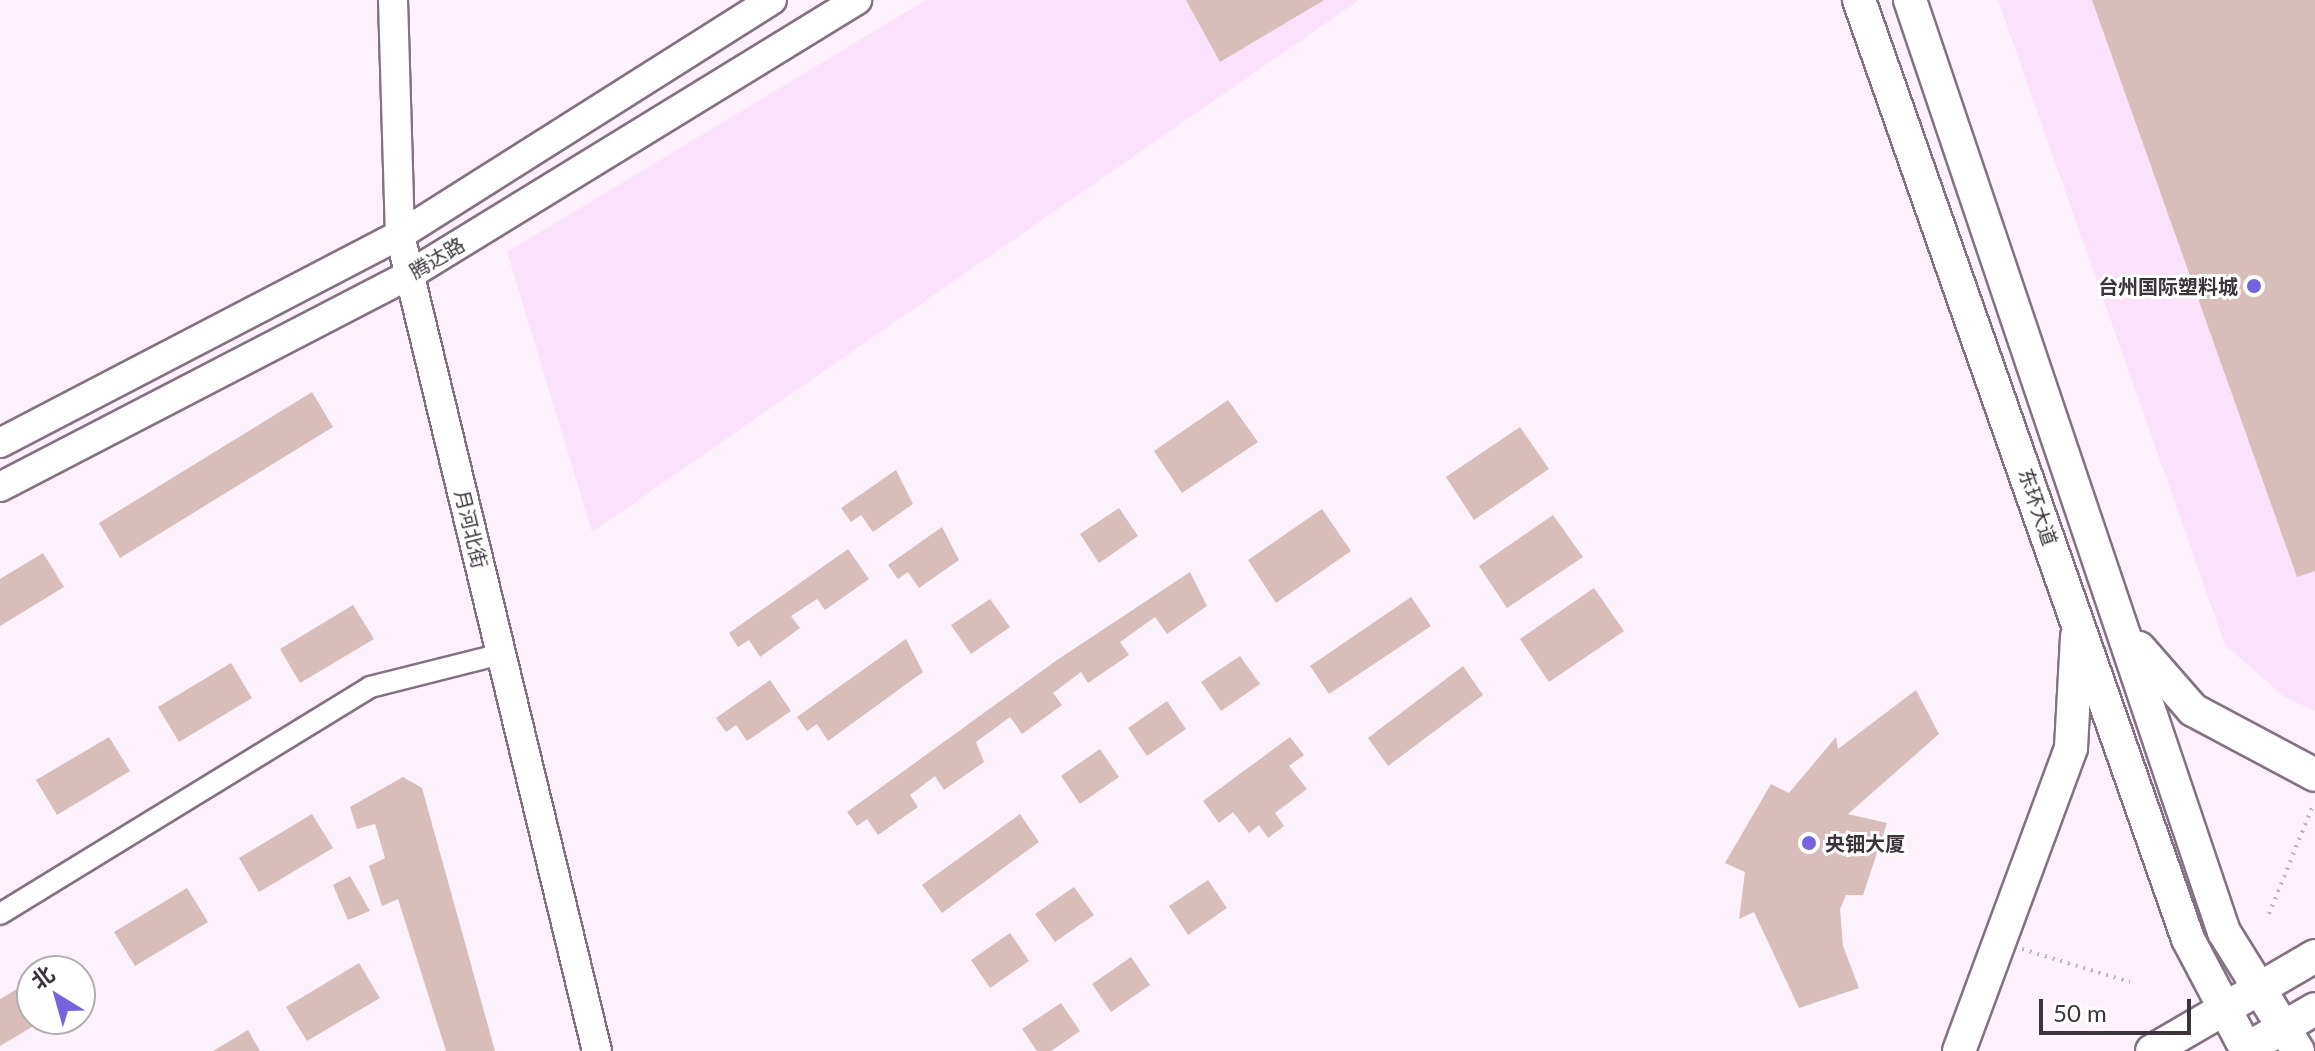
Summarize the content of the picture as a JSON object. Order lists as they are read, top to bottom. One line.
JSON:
{"streets":{"main road":["腾达路","东环大道","月河北街"]},"crossings":[["腾达路","月河北街"]],"places":["台州国际塑料城","央钿大厦"],"scale_bar":"50 m","north":"top left"}
